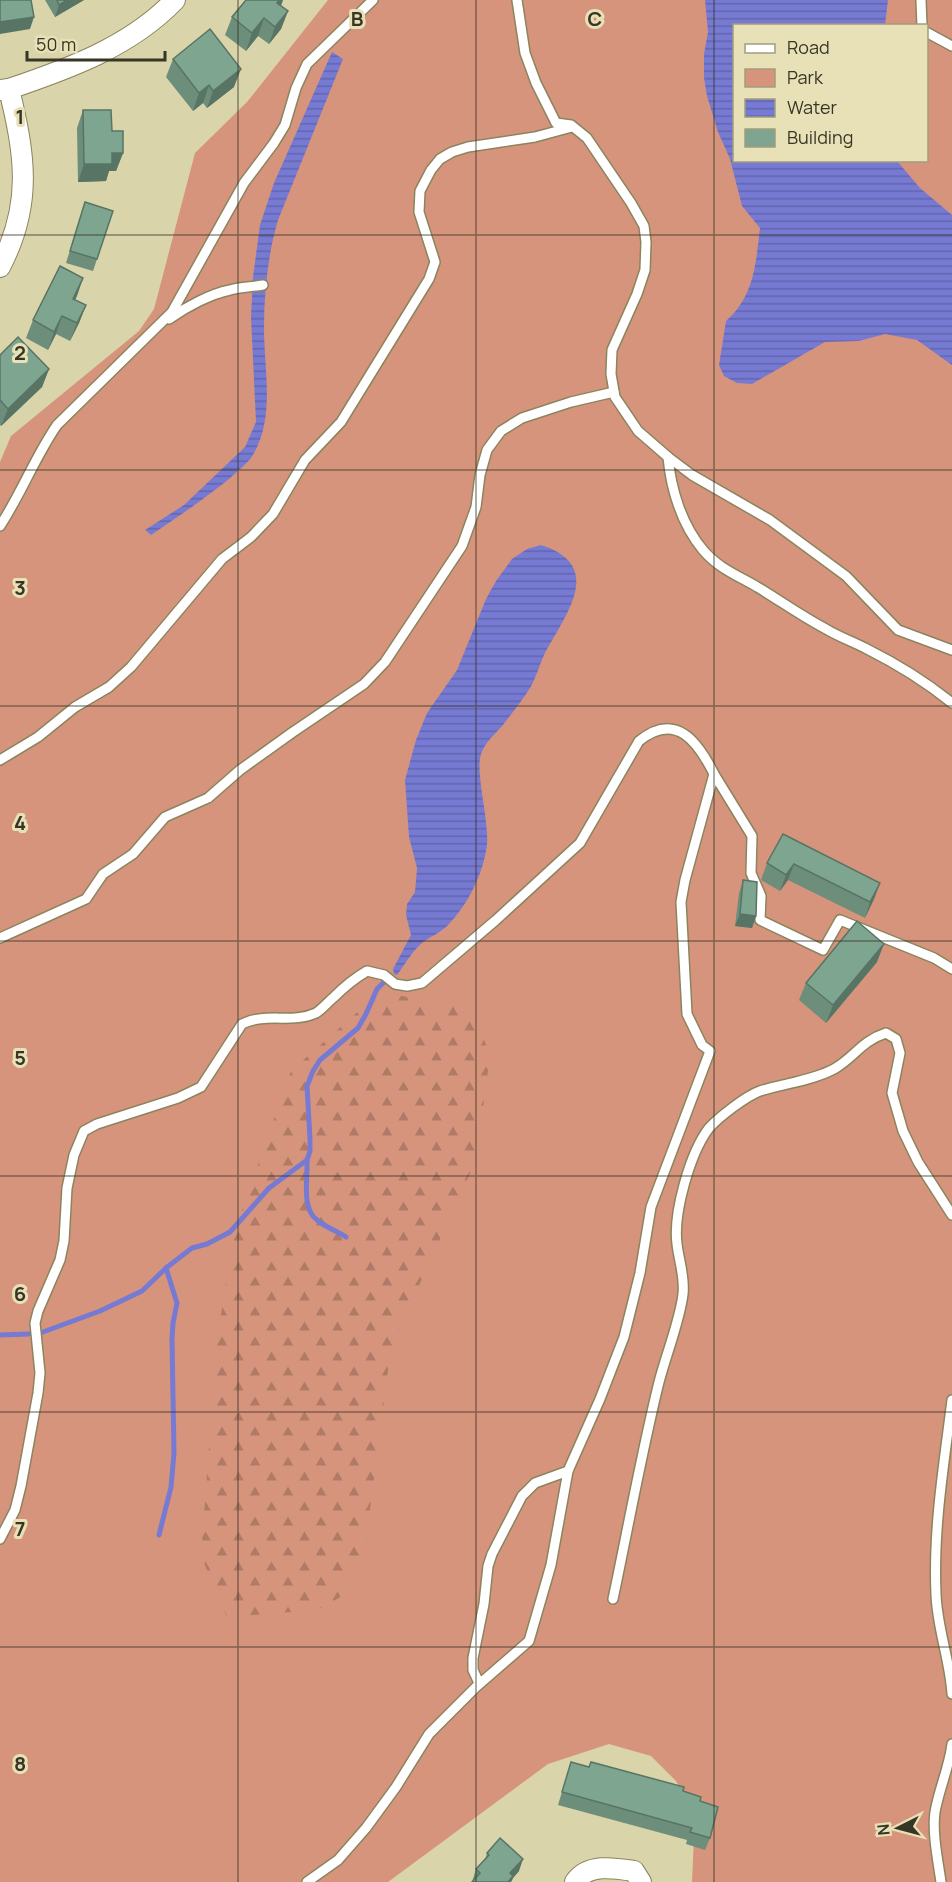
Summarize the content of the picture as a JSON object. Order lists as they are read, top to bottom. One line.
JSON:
{"legend":["Road","Park","Water","Building"],"scale_bar":"50 m","north":"left","grid":{"columns":["B","C"],"rows":["1","2","3","4","5","6","7","8"]}}
